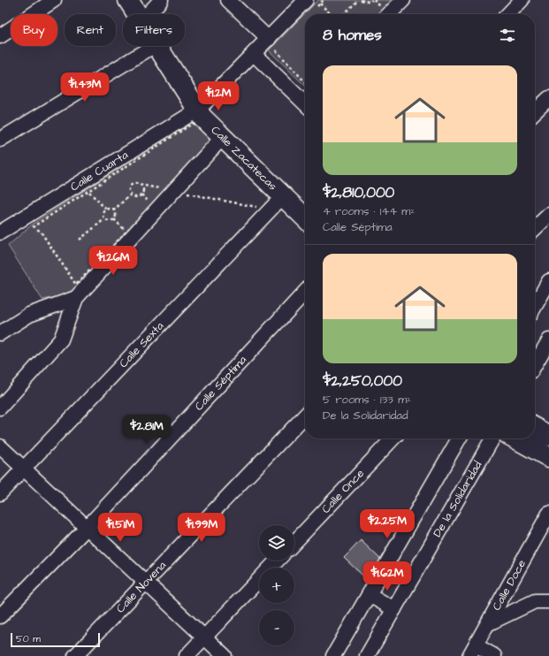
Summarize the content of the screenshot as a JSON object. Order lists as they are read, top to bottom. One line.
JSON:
{"streets":{"street":["Calle Zacatecas","Calle Cuarta","Calle Sexta","Calle Séptima","Calle Once","De la Solidaridad","Calle Doce","Calle Novena"]},"crossings":[["Calle Zacatecas","Calle Cuarta"],["Calle Zacatecas","Calle Sexta"]],"scale_bar":"50 m","page":{"chip":["Buy","Rent","Filters"],"heading":"8 homes","list":[{"name":"$2,810,000","note":"4 rooms · 144 m² · Calle Séptima"},{"name":"$2,250,000","note":"5 rooms · 133 m² · De la Solidaridad"}],"price":["$1.43M","$1.2M","$1.26M","$2.81M","$2.25M","$1.51M","$1.99M","$1.62M"],"map_buttons":["+","−"],"scale":"50 m"}}
